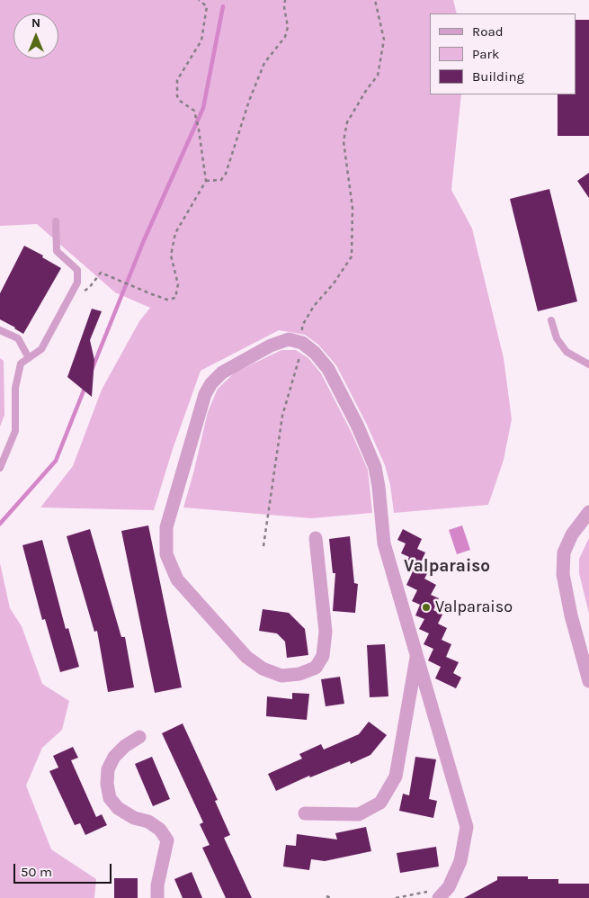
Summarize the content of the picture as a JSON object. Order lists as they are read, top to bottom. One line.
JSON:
{"districts":["Valparaiso"],"places":["Valparaiso"],"legend":["Road","Park","Building"],"scale_bar":"50 m","north":"top"}
